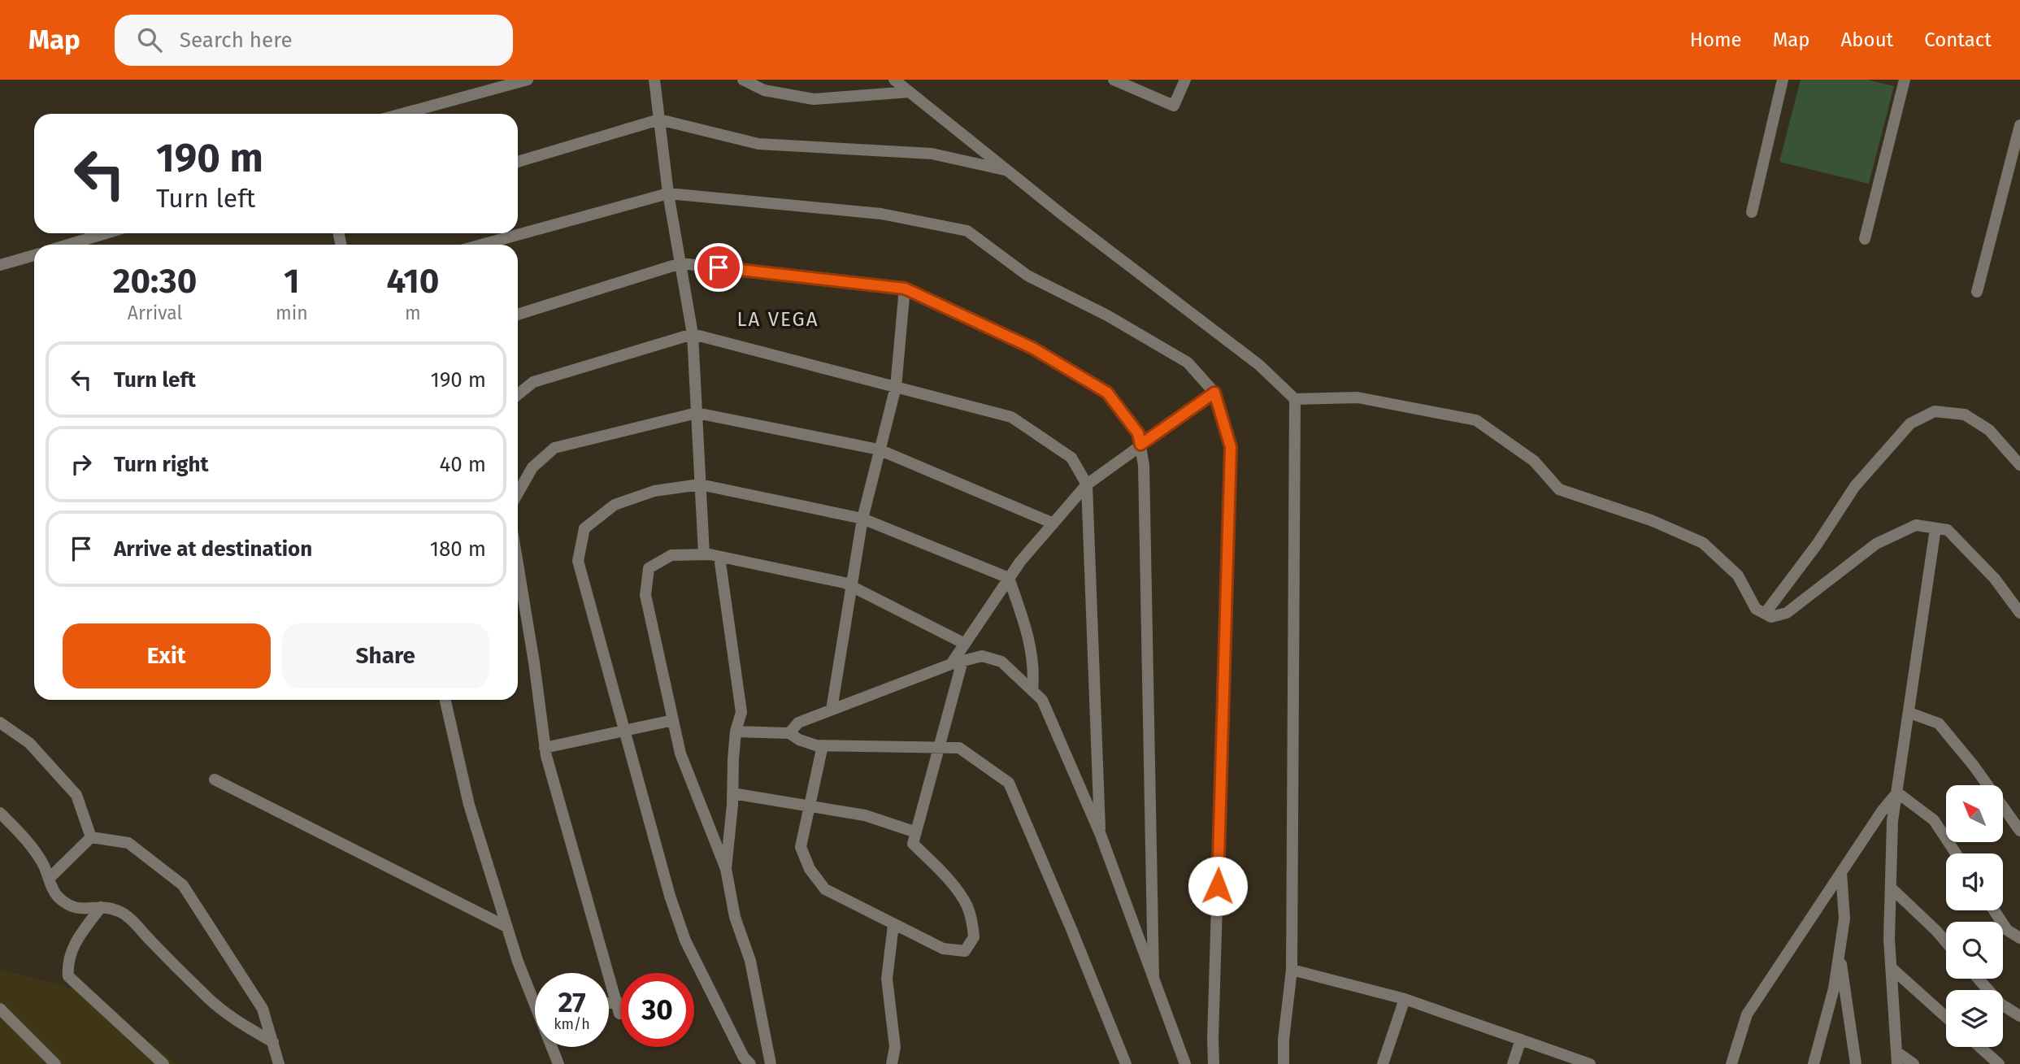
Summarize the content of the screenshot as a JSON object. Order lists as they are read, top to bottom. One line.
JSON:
{"districts":["LA VEGA"],"north":"top left","page":{"header":"Map","search":"Search here","nav":["Home","Map","About","Contact"],"turn":["190 m","Turn left"],"eta":["20:30","Arrival","1","min","410","m"],"list":[{"name":"Turn left","value":"190 m"},{"name":"Turn right","value":"40 m"},{"name":"Arrive at destination","value":"180 m"}],"buttons":["Exit","Share"],"speed":"27 km/h","limit":"30"}}
